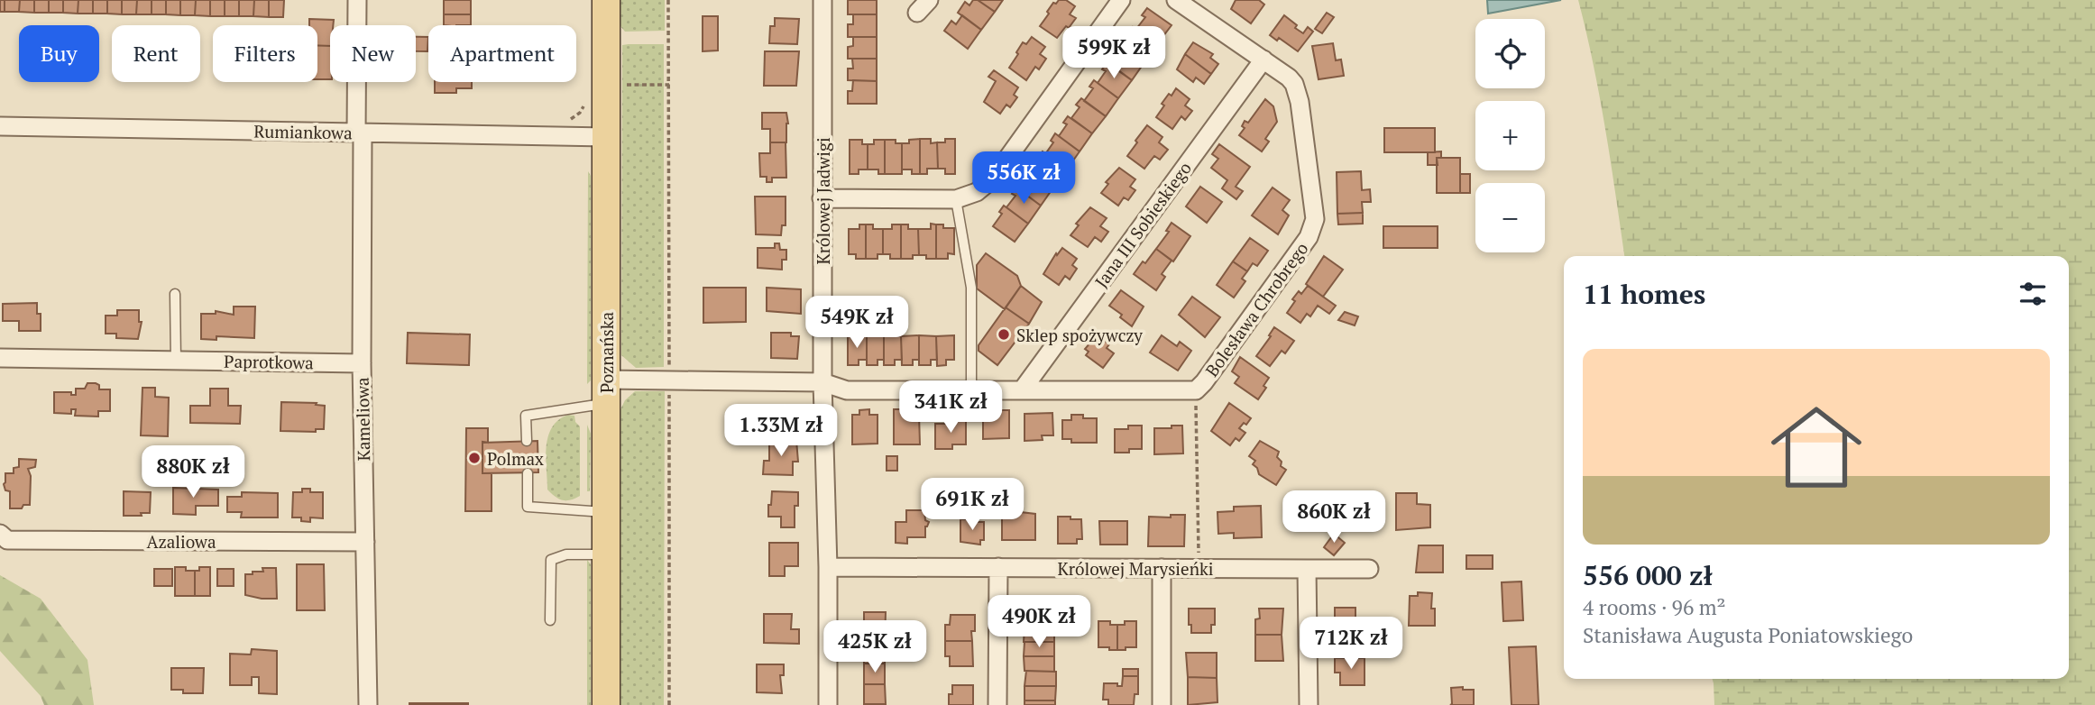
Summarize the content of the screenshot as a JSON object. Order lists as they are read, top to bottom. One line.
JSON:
{"streets":{"main road":["Poznańska"],"street":["Rumiankowa","Królowej Jadwigi","Jana III Sobieskiego","Bolesława Chrobrego","Paprotkowa","Kameliowa","Azaliowa","Królowej Marysieńki"]},"crossings":[["Rumiankowa","Poznańska"],["Rumiankowa","Kameliowa"],["Królowej Jadwigi","Bolesława Chrobrego"],["Królowej Jadwigi","Królowej Marysieńki"],["Jana III Sobieskiego","Bolesława Chrobrego"],["Bolesława Chrobrego","Poznańska"],["Paprotkowa","Kameliowa"],["Kameliowa","Azaliowa"]],"places":["Sklep spożywczy","Polmax"],"page":{"map_buttons":["+","−"],"chip":["Buy","Rent","Filters","New","Apartment"],"price":["599K zł","556K zł","549K zł","341K zł","1.33M zł","880K zł","691K zł","860K zł","490K zł","712K zł","425K zł"],"heading":"11 homes","list":[{"name":"556 000 zł","note":"4 rooms · 96 m² · Stanisława Augusta Poniatowskiego"}]}}
